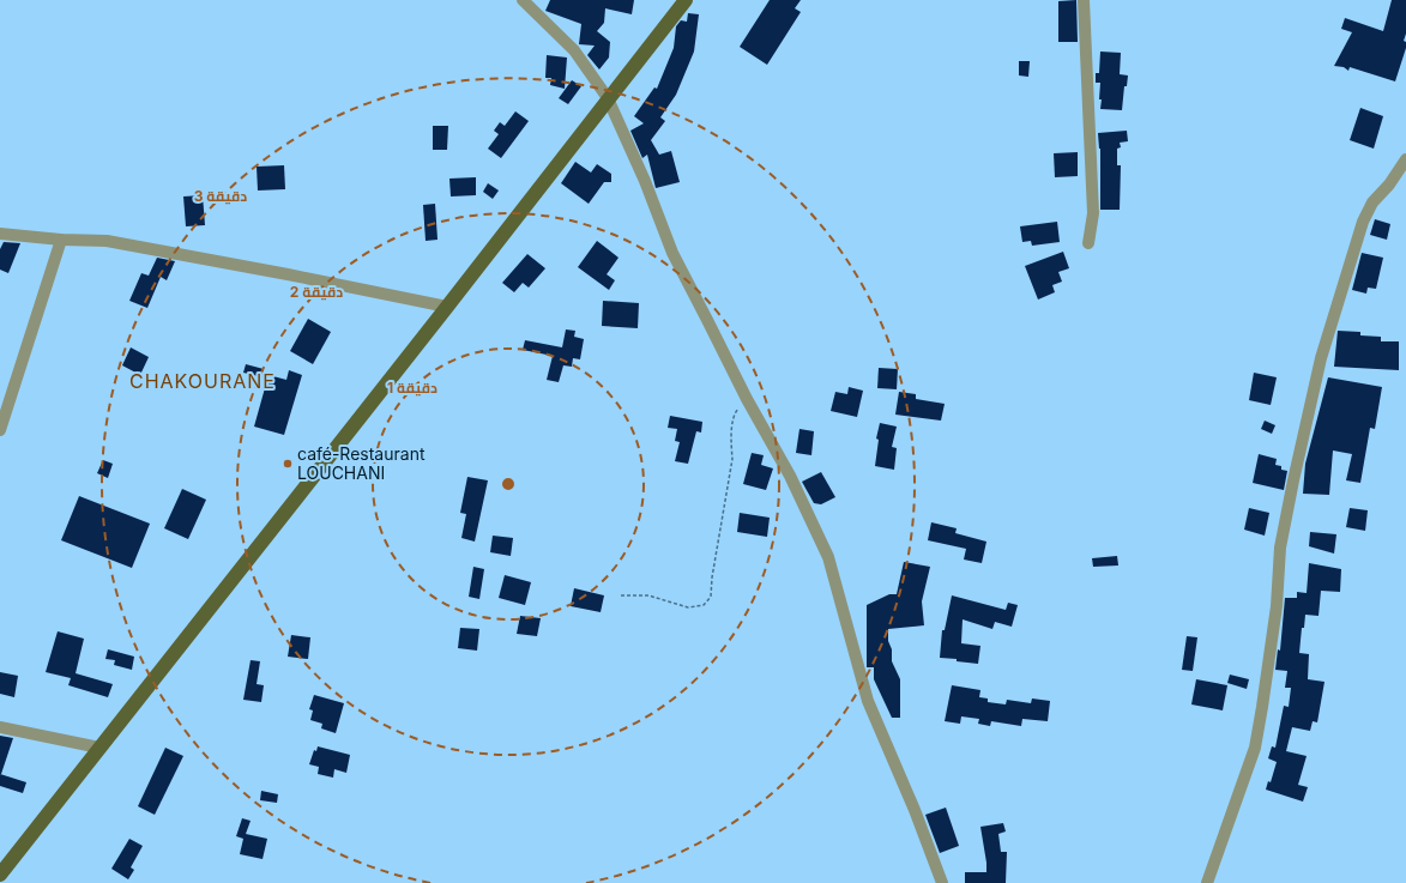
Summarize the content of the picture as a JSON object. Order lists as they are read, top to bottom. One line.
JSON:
{"districts":["CHAKOURANE"],"places":["café-Restaurant LOUCHANI"],"rings":["3 دقيقة","2 دقيقة","1 دقيقة"]}
